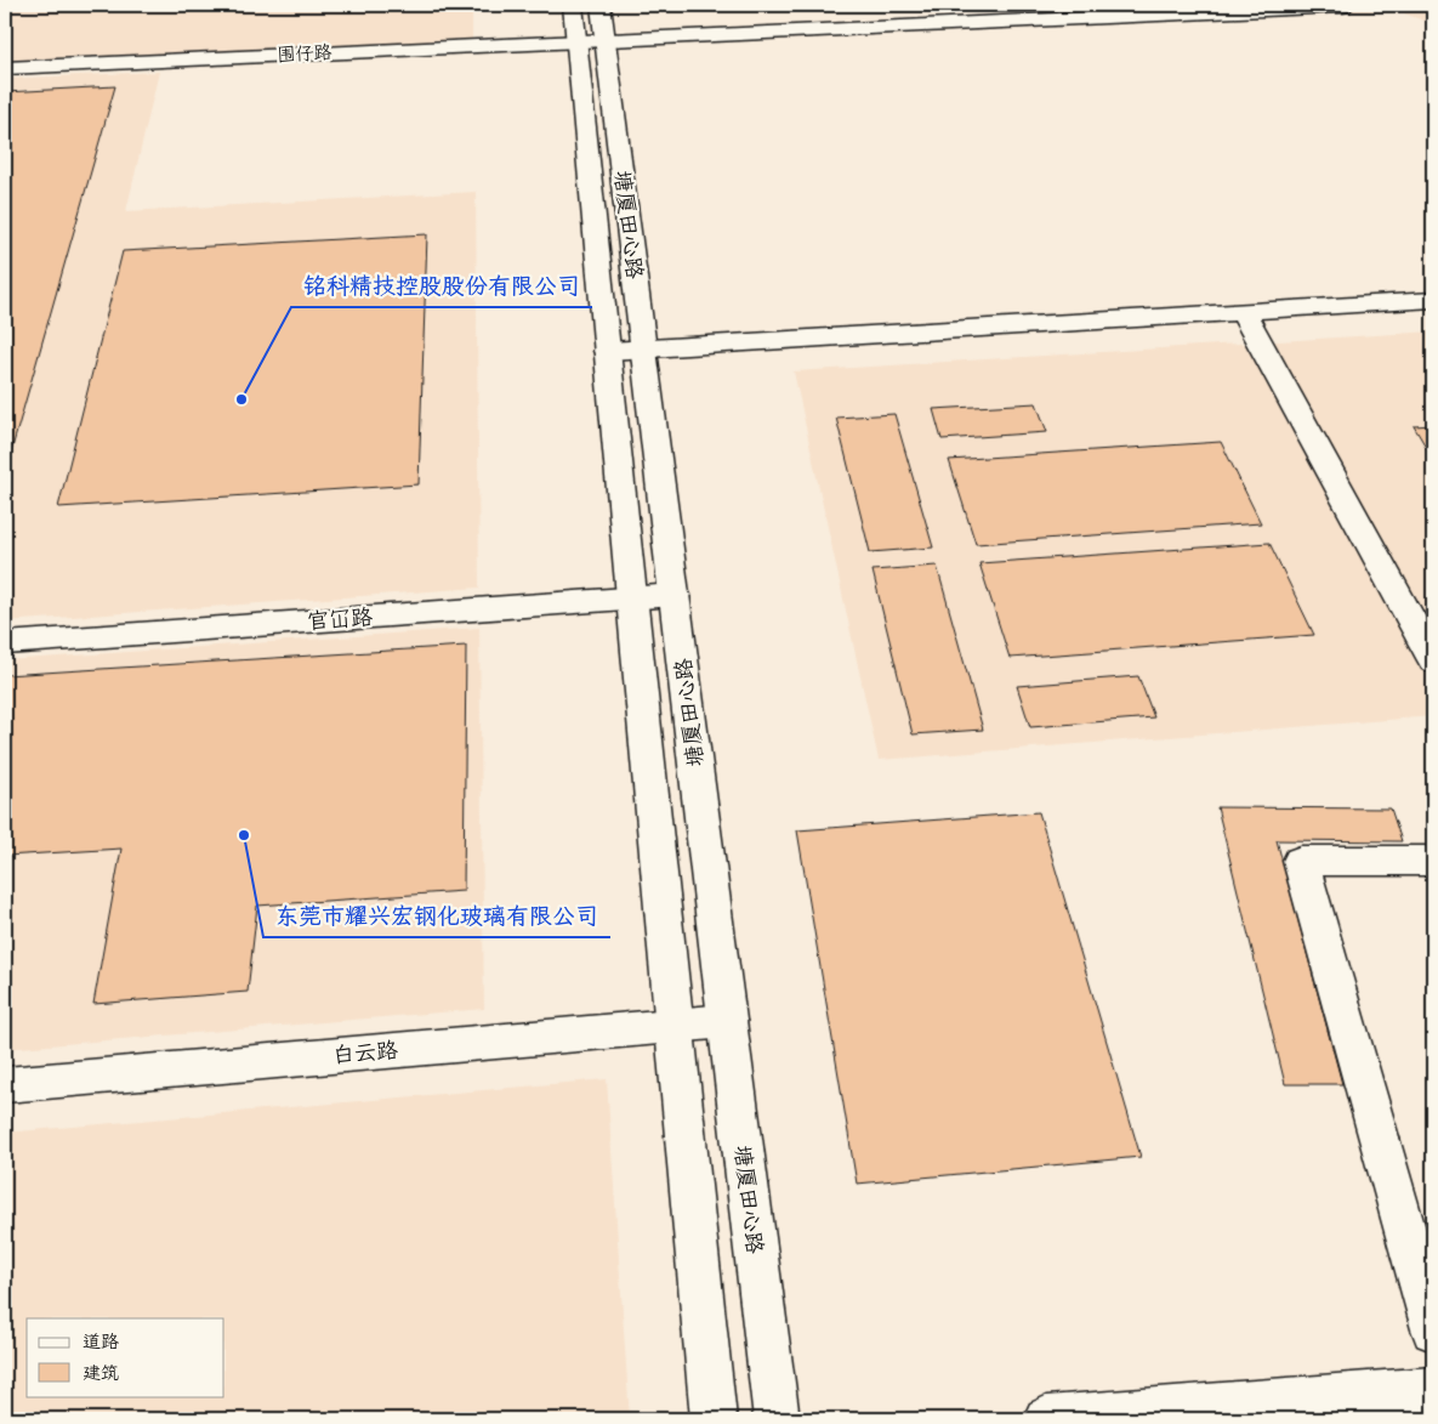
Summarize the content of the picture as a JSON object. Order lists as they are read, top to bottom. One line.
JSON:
{"streets":{"street":["围仔路","塘厦田心路","官冚路","白云路"]},"crossings":[["围仔路","塘厦田心路"],["塘厦田心路","官冚路"],["塘厦田心路","白云路"]],"places":["铭科精技控股股份有限公司","东莞市耀兴宏钢化玻璃有限公司"],"legend":["道路","建筑"]}
